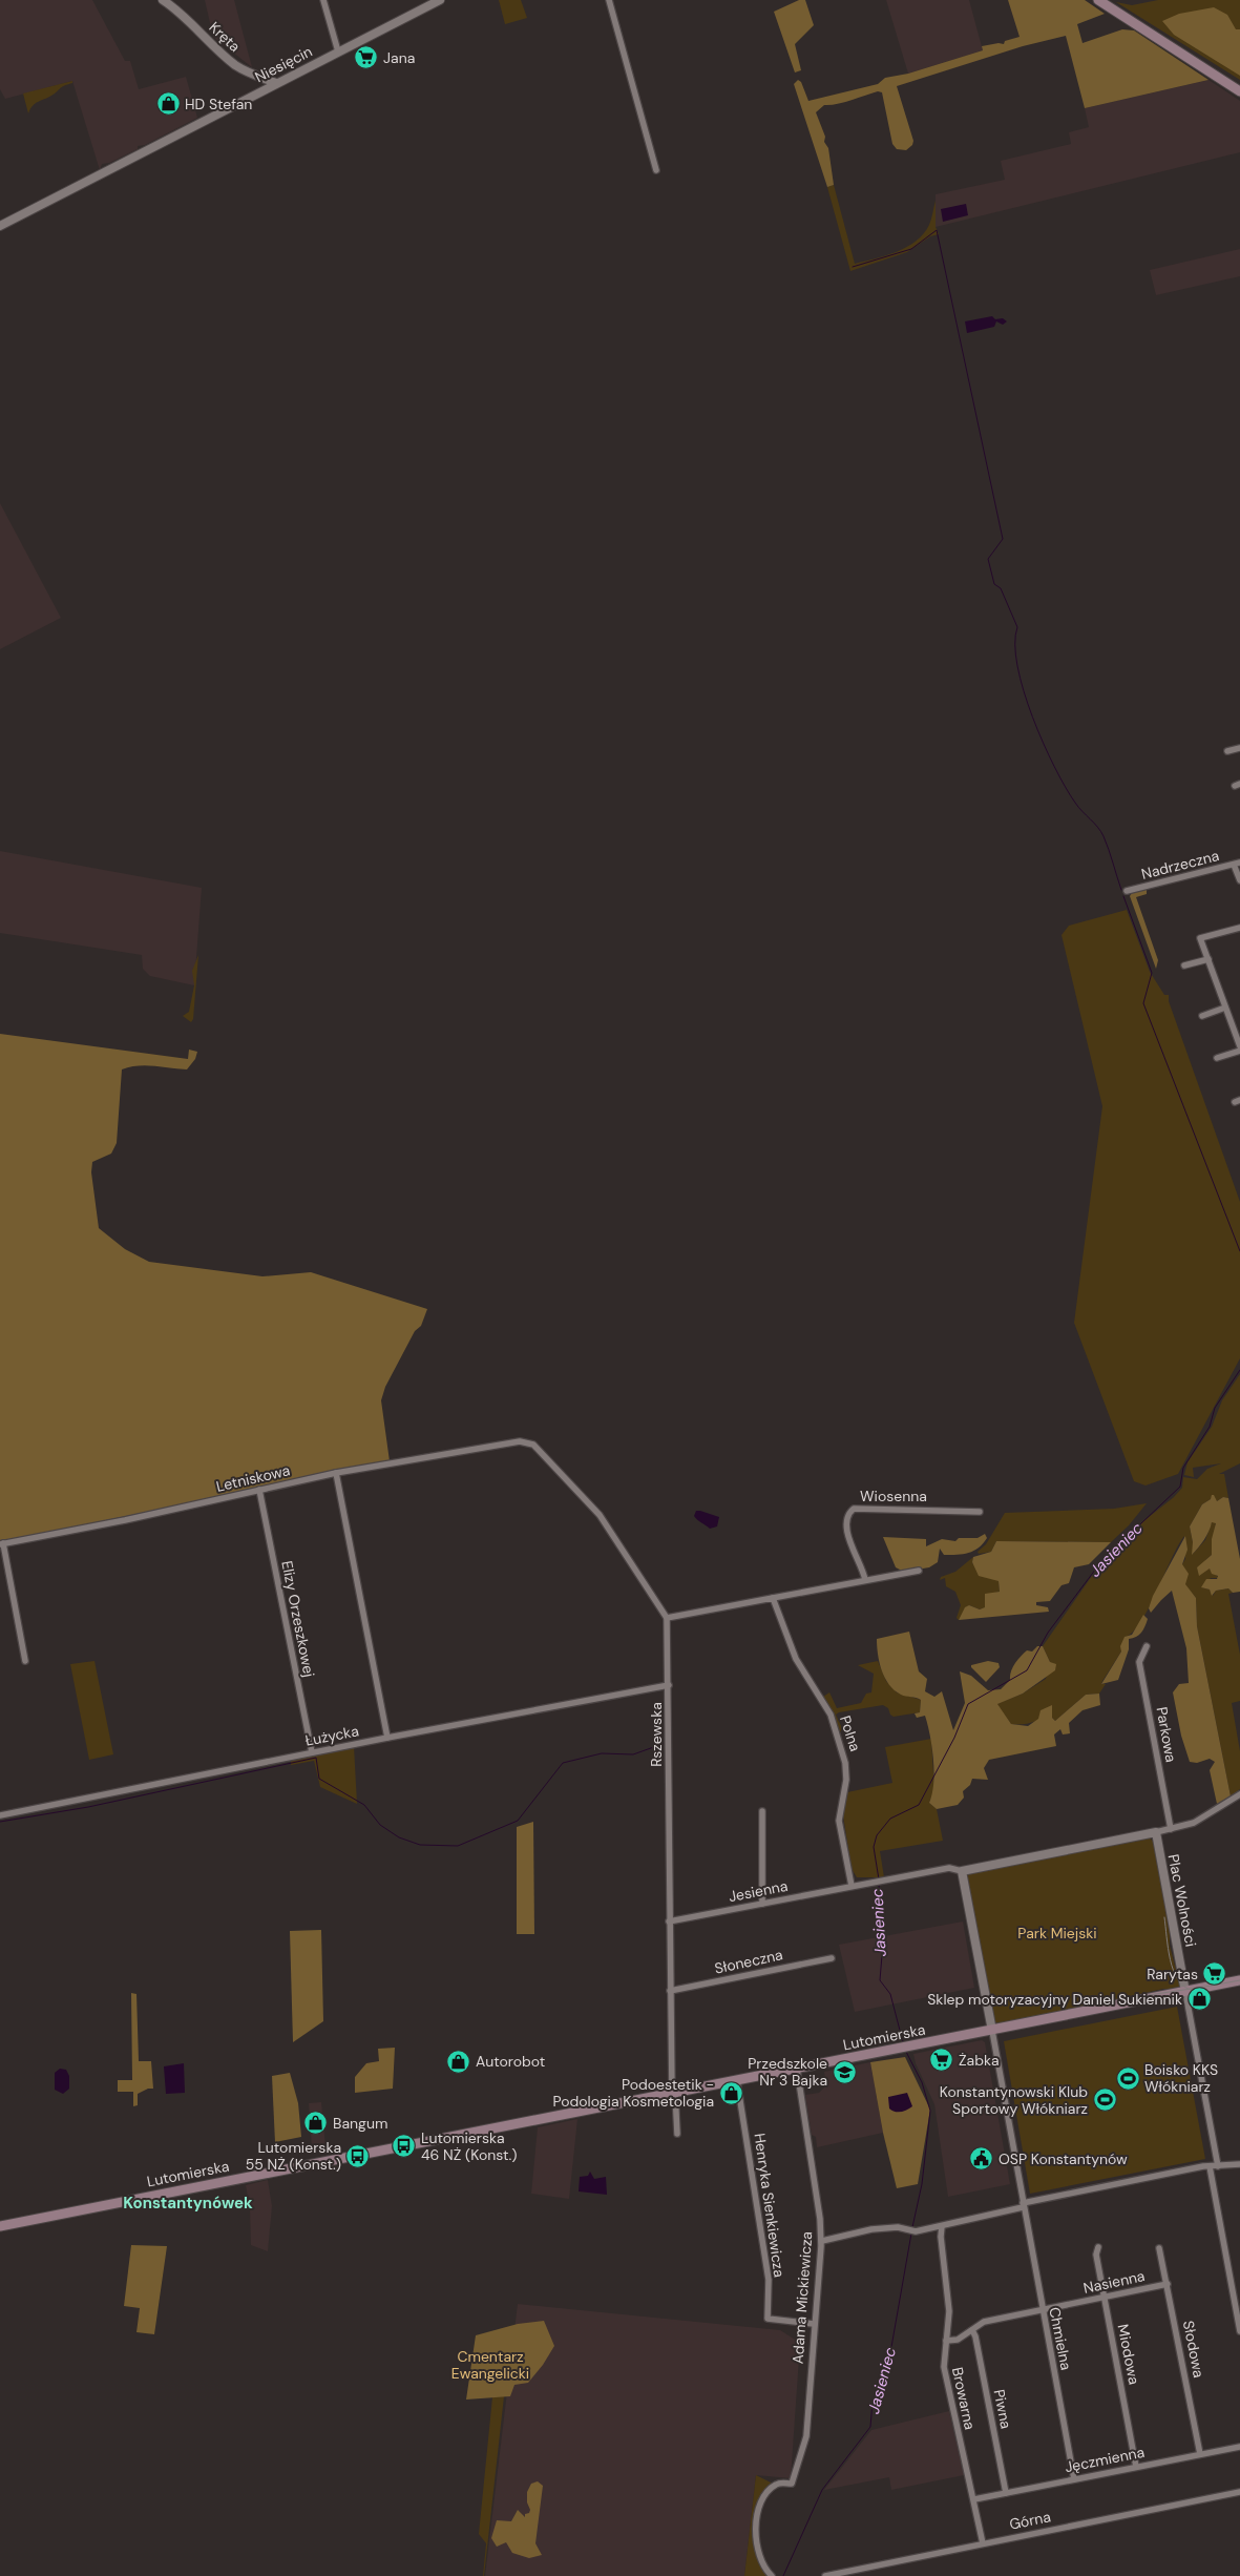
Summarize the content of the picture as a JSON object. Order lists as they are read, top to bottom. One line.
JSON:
{"streets":{"main road":["Lutomierska"],"street":["Kręta","Niesięcin","Nadrzeczna","Letniskowa","Wiosenna","Elizy Orzeszkowej","Polna","Rszewska","Parkowa","Łużycka","Jesienna","Plac Wolności","Słoneczna","Henryka Sienkiewicza","Nasienna","Adama Mickiewicza","Chmielna","Słodowa","Miodowa","Browarna","Piwna","Jęczmienna","Górna"]},"crossings":[["Kręta","Niesięcin"],["Letniskowa","Elizy Orzeszkowej"],["Letniskowa","Rszewska"],["Elizy Orzeszkowej","Łużycka"],["Polna","Jesienna"],["Rszewska","Łużycka"],["Rszewska","Jesienna"],["Rszewska","Słoneczna"],["Rszewska","Lutomierska"],["Plac Wolności","Lutomierska"],["Lutomierska","Henryka Sienkiewicza"],["Lutomierska","Adama Mickiewicza"],["Henryka Sienkiewicza","Adama Mickiewicza"],["Nasienna","Chmielna"],["Nasienna","Słodowa"],["Nasienna","Miodowa"],["Nasienna","Browarna"],["Nasienna","Piwna"],["Chmielna","Jęczmienna"],["Słodowa","Jęczmienna"],["Miodowa","Jęczmienna"],["Browarna","Jęczmienna"],["Browarna","Górna"],["Piwna","Jęczmienna"]],"districts":["Konstantynówek"],"water":["Jasieniec"],"parks":["Park Miejski","Cmentarz Ewangelicki"],"places":{"supermarket":["Jana","Rarytas","Żabka"],"shop":["HD Stefan","Sklep motoryzacyjny Daniel Sukiennik","Autorobot","Podoestetik - Podologia Kosmetologia","Bangum"],"school or university":["Przedszkole Nr 3 Bajka"],"sports":["Boisko KKS Włókniarz","Konstantynowski Klub Sportowy Włókniarz"],"bus stop":["Lutomierska 46 NŻ (Konst.)","Lutomierska 55 NŻ (Konst.)"],"public building":["OSP Konstantynów"]}}
